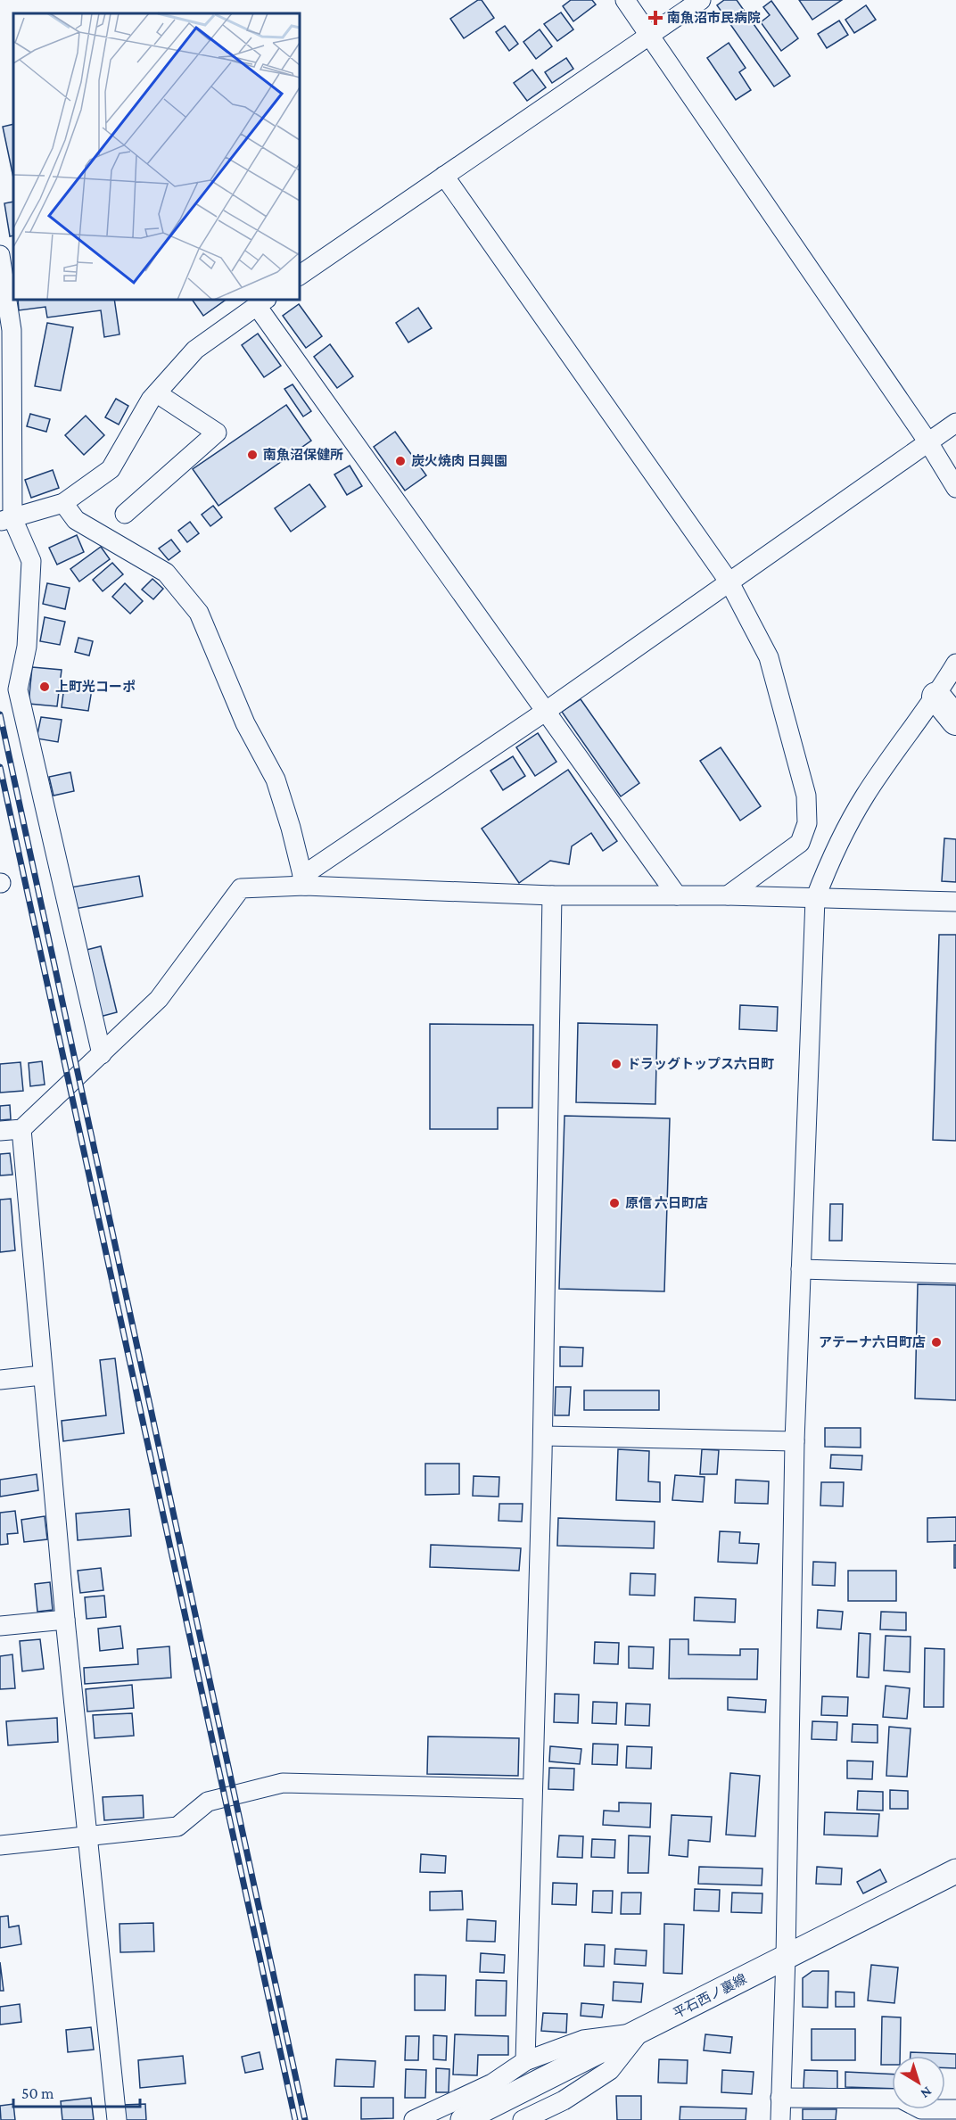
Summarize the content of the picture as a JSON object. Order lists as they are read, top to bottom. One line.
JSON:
{"streets":{"main road":["平石西ノ裏線"]},"places":{"health":["南魚沼市民病院"],"other":["南魚沼保健所","炭火焼肉 日興園","上町光コーポ","ドラッグトップス六日町","原信 六日町店","アテーナ六日町店"]},"scale_bar":"50 m","north":"bottom right"}
